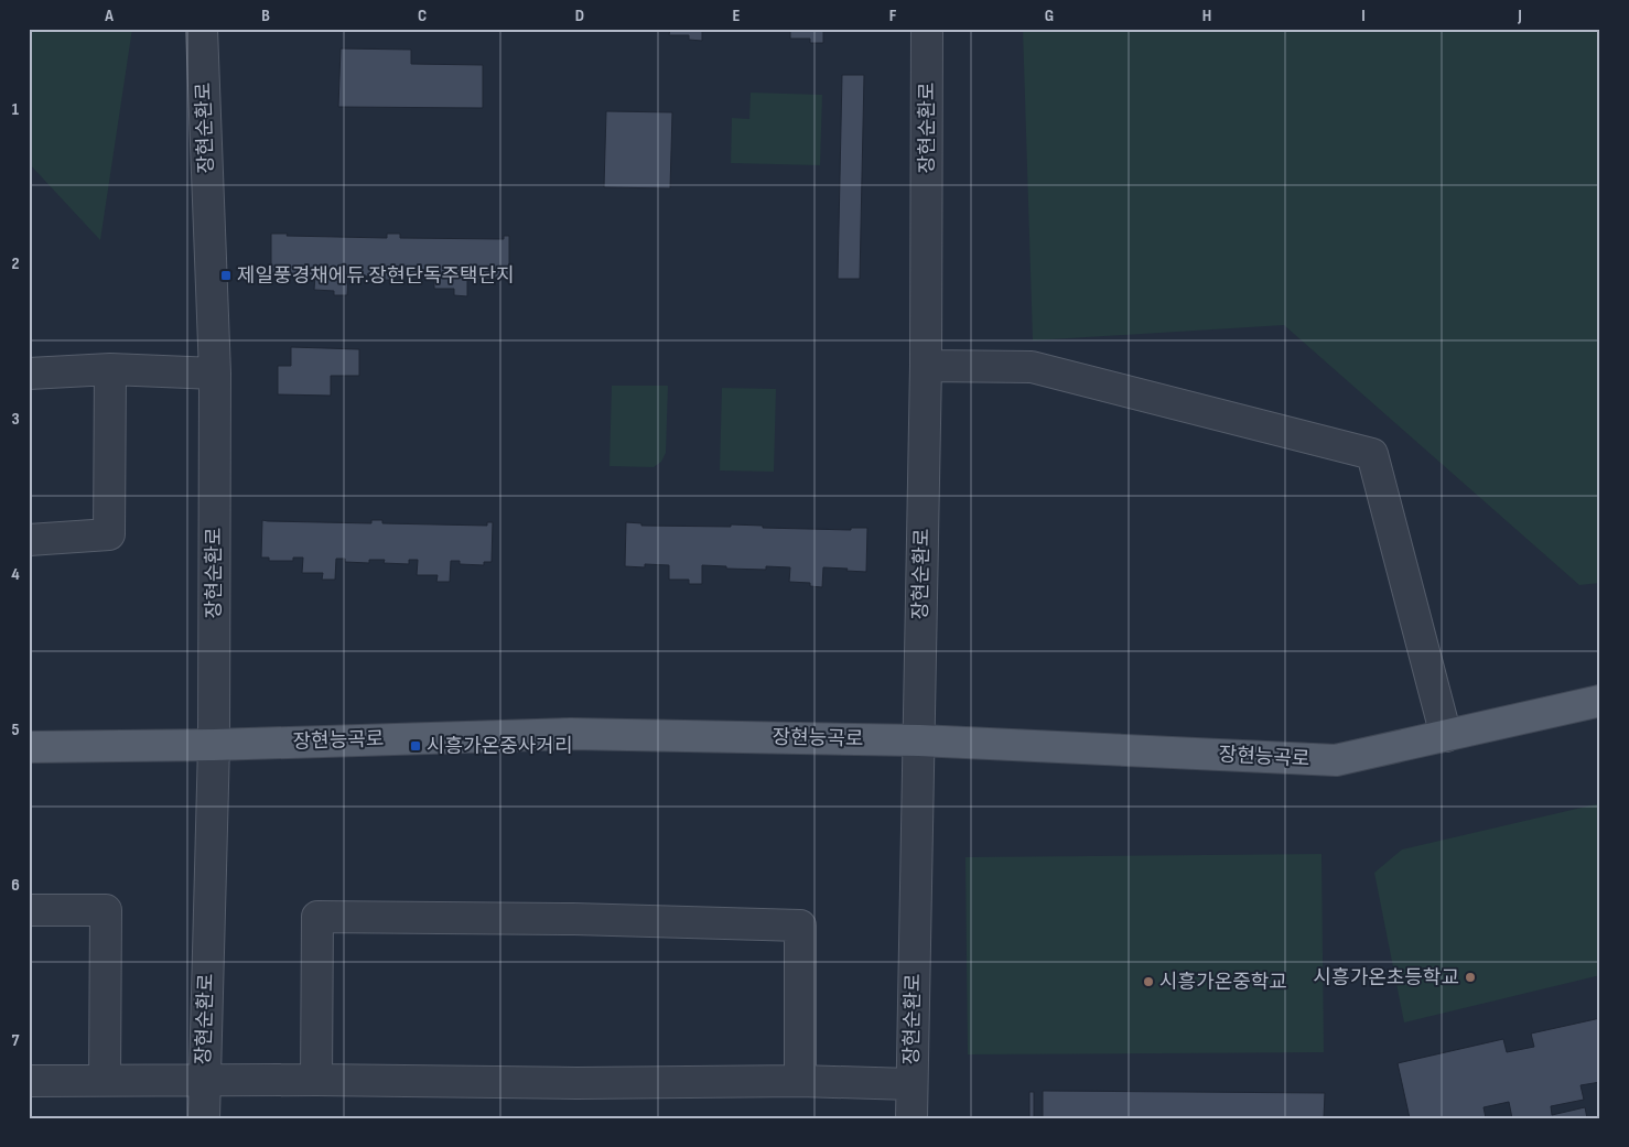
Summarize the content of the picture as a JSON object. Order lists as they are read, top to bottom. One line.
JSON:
{"streets":{"main road":["장현능곡로"],"street":["장현순환로"]},"crossings":[["장현순환로","장현능곡로"]],"places":{"transit":["제일풍경채에듀.장현단독주택단지","시흥가온중사거리"],"other":["시흥가온초등학교","시흥가온중학교"]},"grid":{"columns":["A","B","C","D","E","F","G","H","I","J"],"rows":["1","2","3","4","5","6","7"]}}
